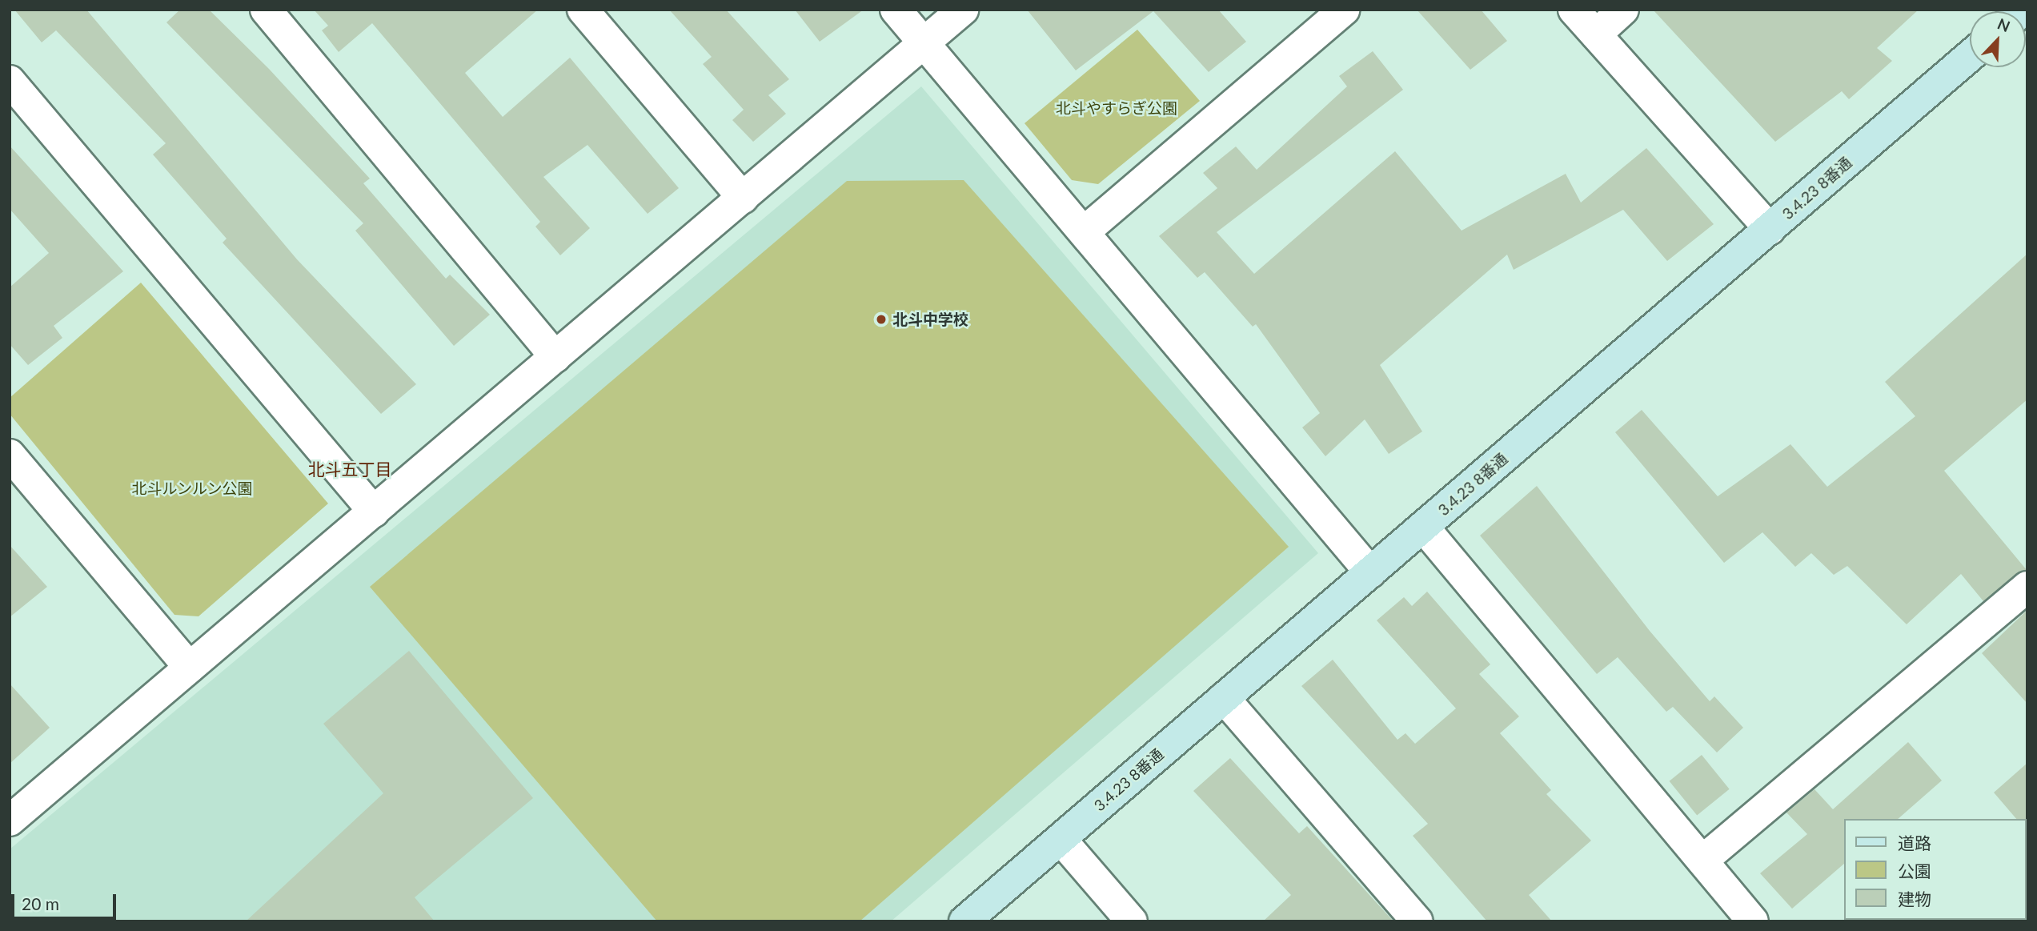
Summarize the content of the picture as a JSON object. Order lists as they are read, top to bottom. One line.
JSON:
{"streets":{"street":["3.4.23 8番通"]},"districts":["北斗五丁目"],"parks":["北斗やすらぎ公園","北斗ルンルン公園"],"places":["北斗中学校"],"legend":["道路","公園","建物"],"scale_bar":"20 m","north":"top right"}
